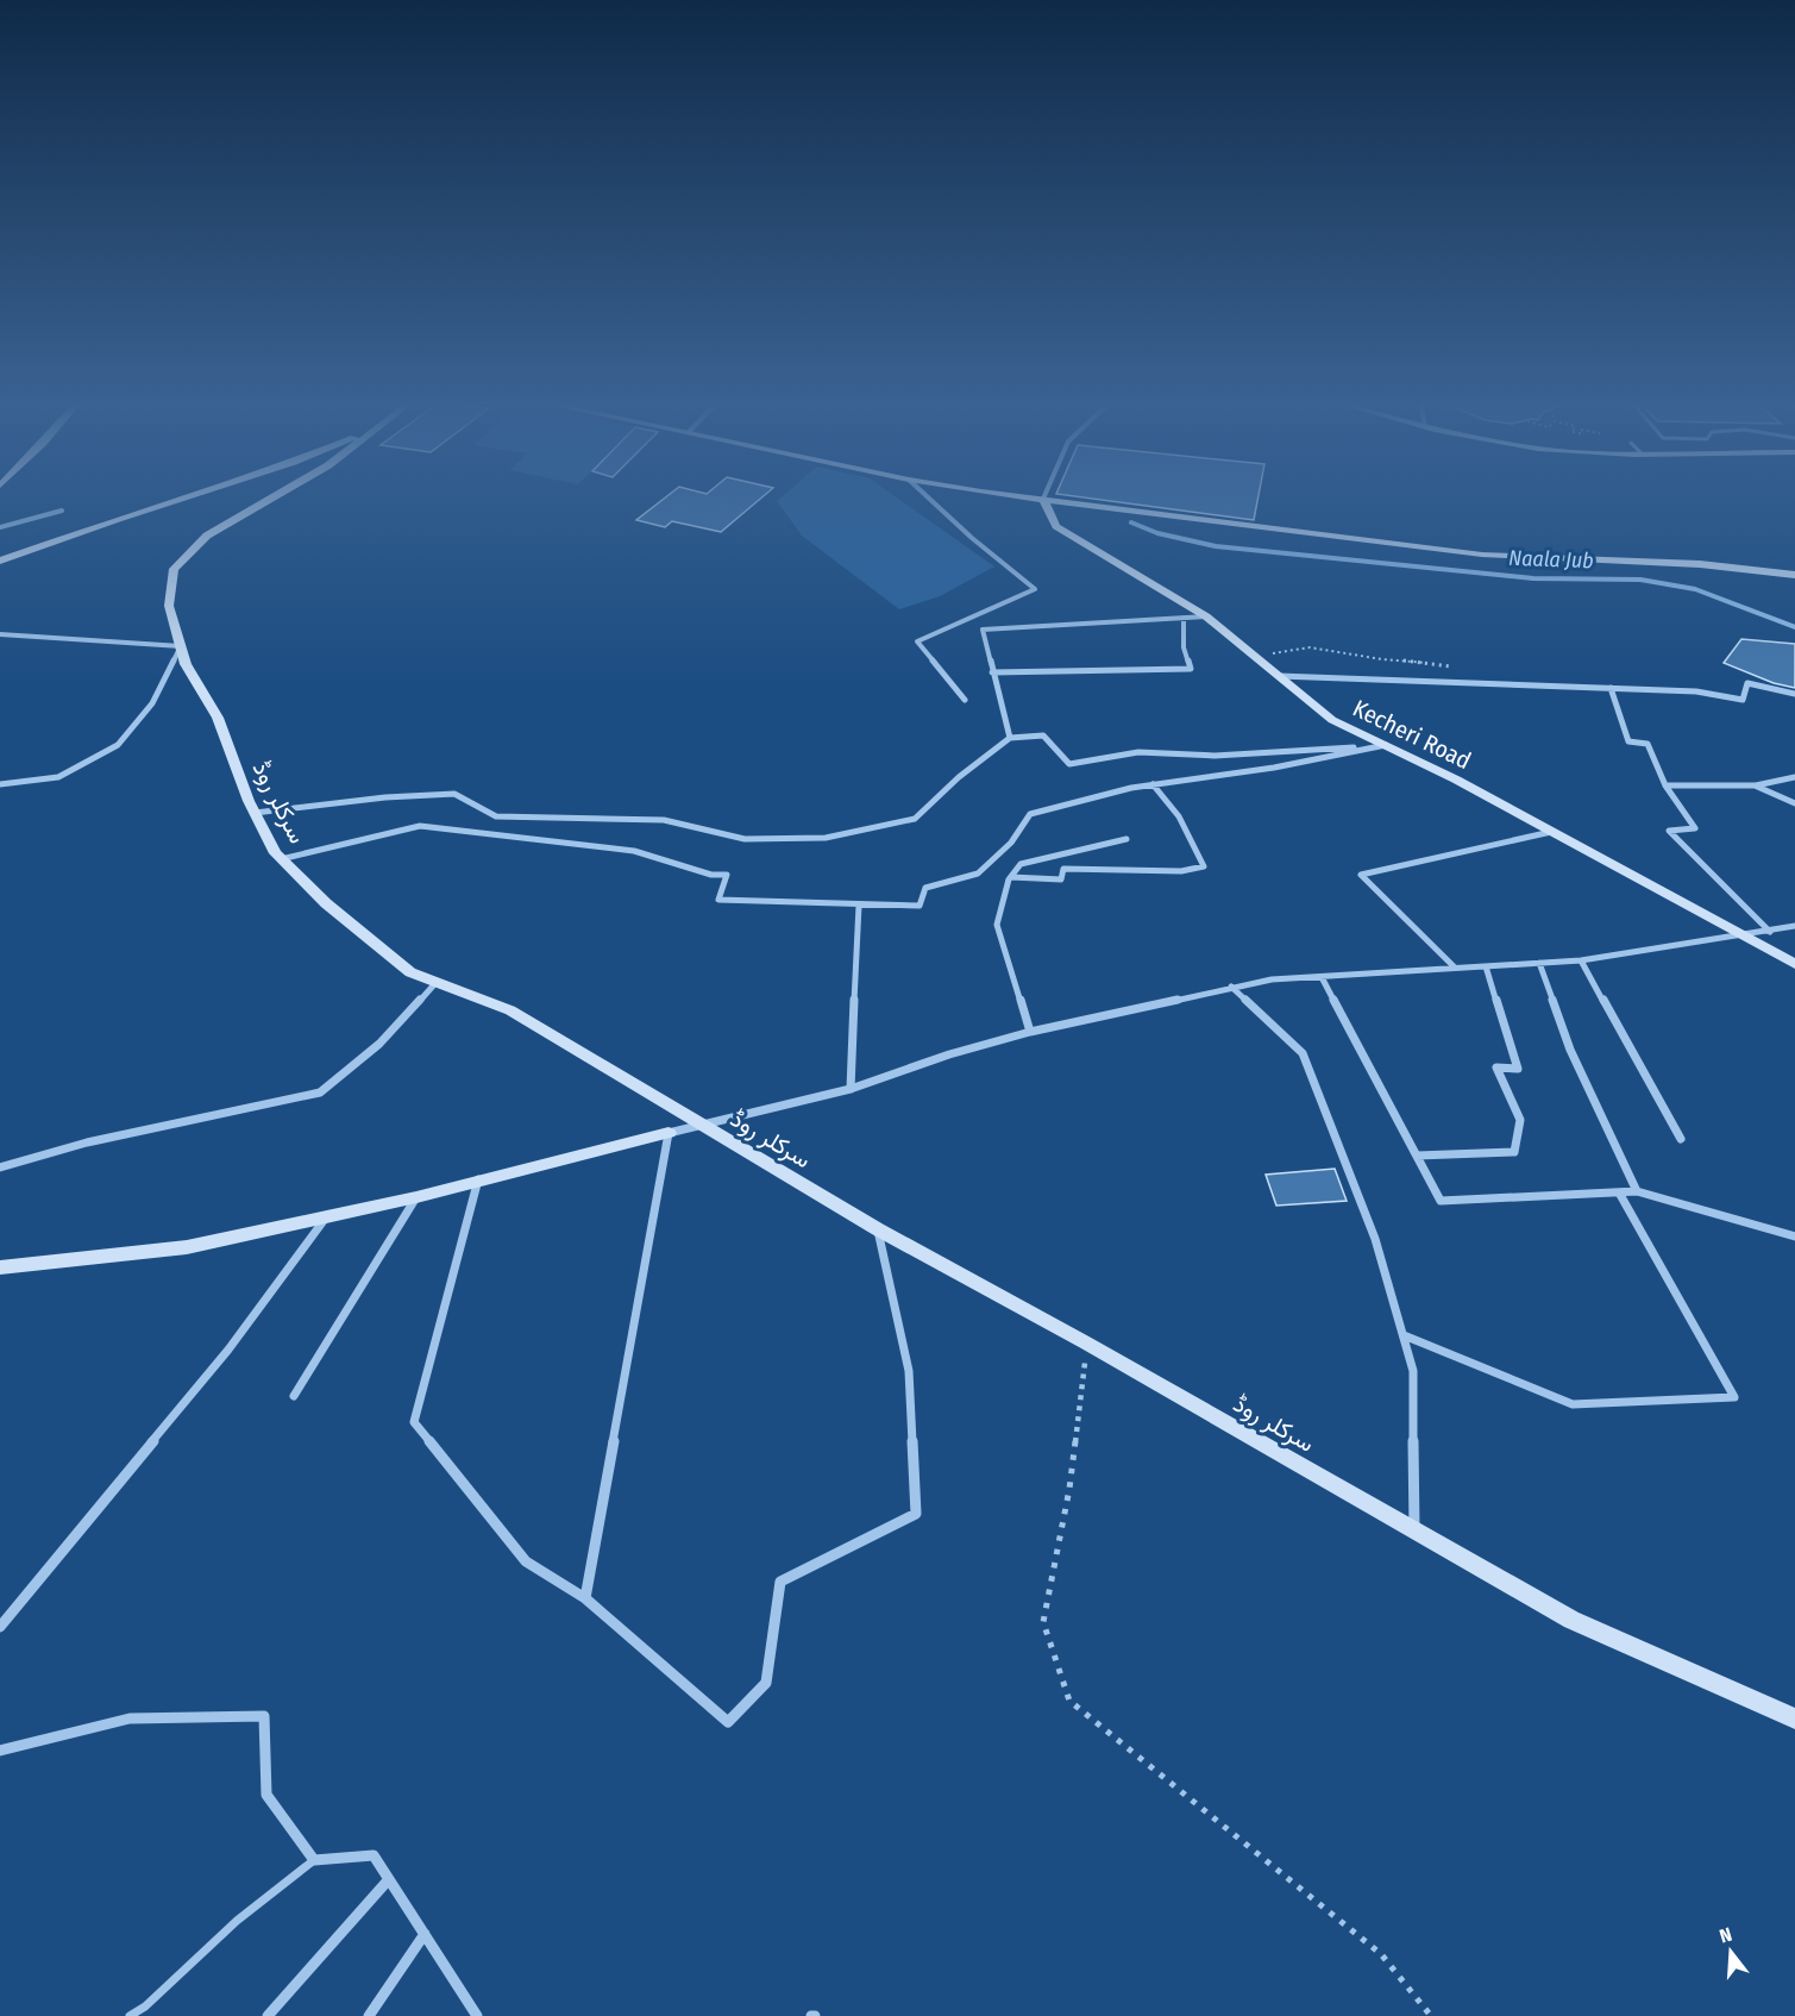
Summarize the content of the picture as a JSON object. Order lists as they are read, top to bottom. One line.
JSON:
{"streets":{"street":["Kecheri Road","سرکلر روڈ"]},"water":["Naala Jub"],"north":"top"}
